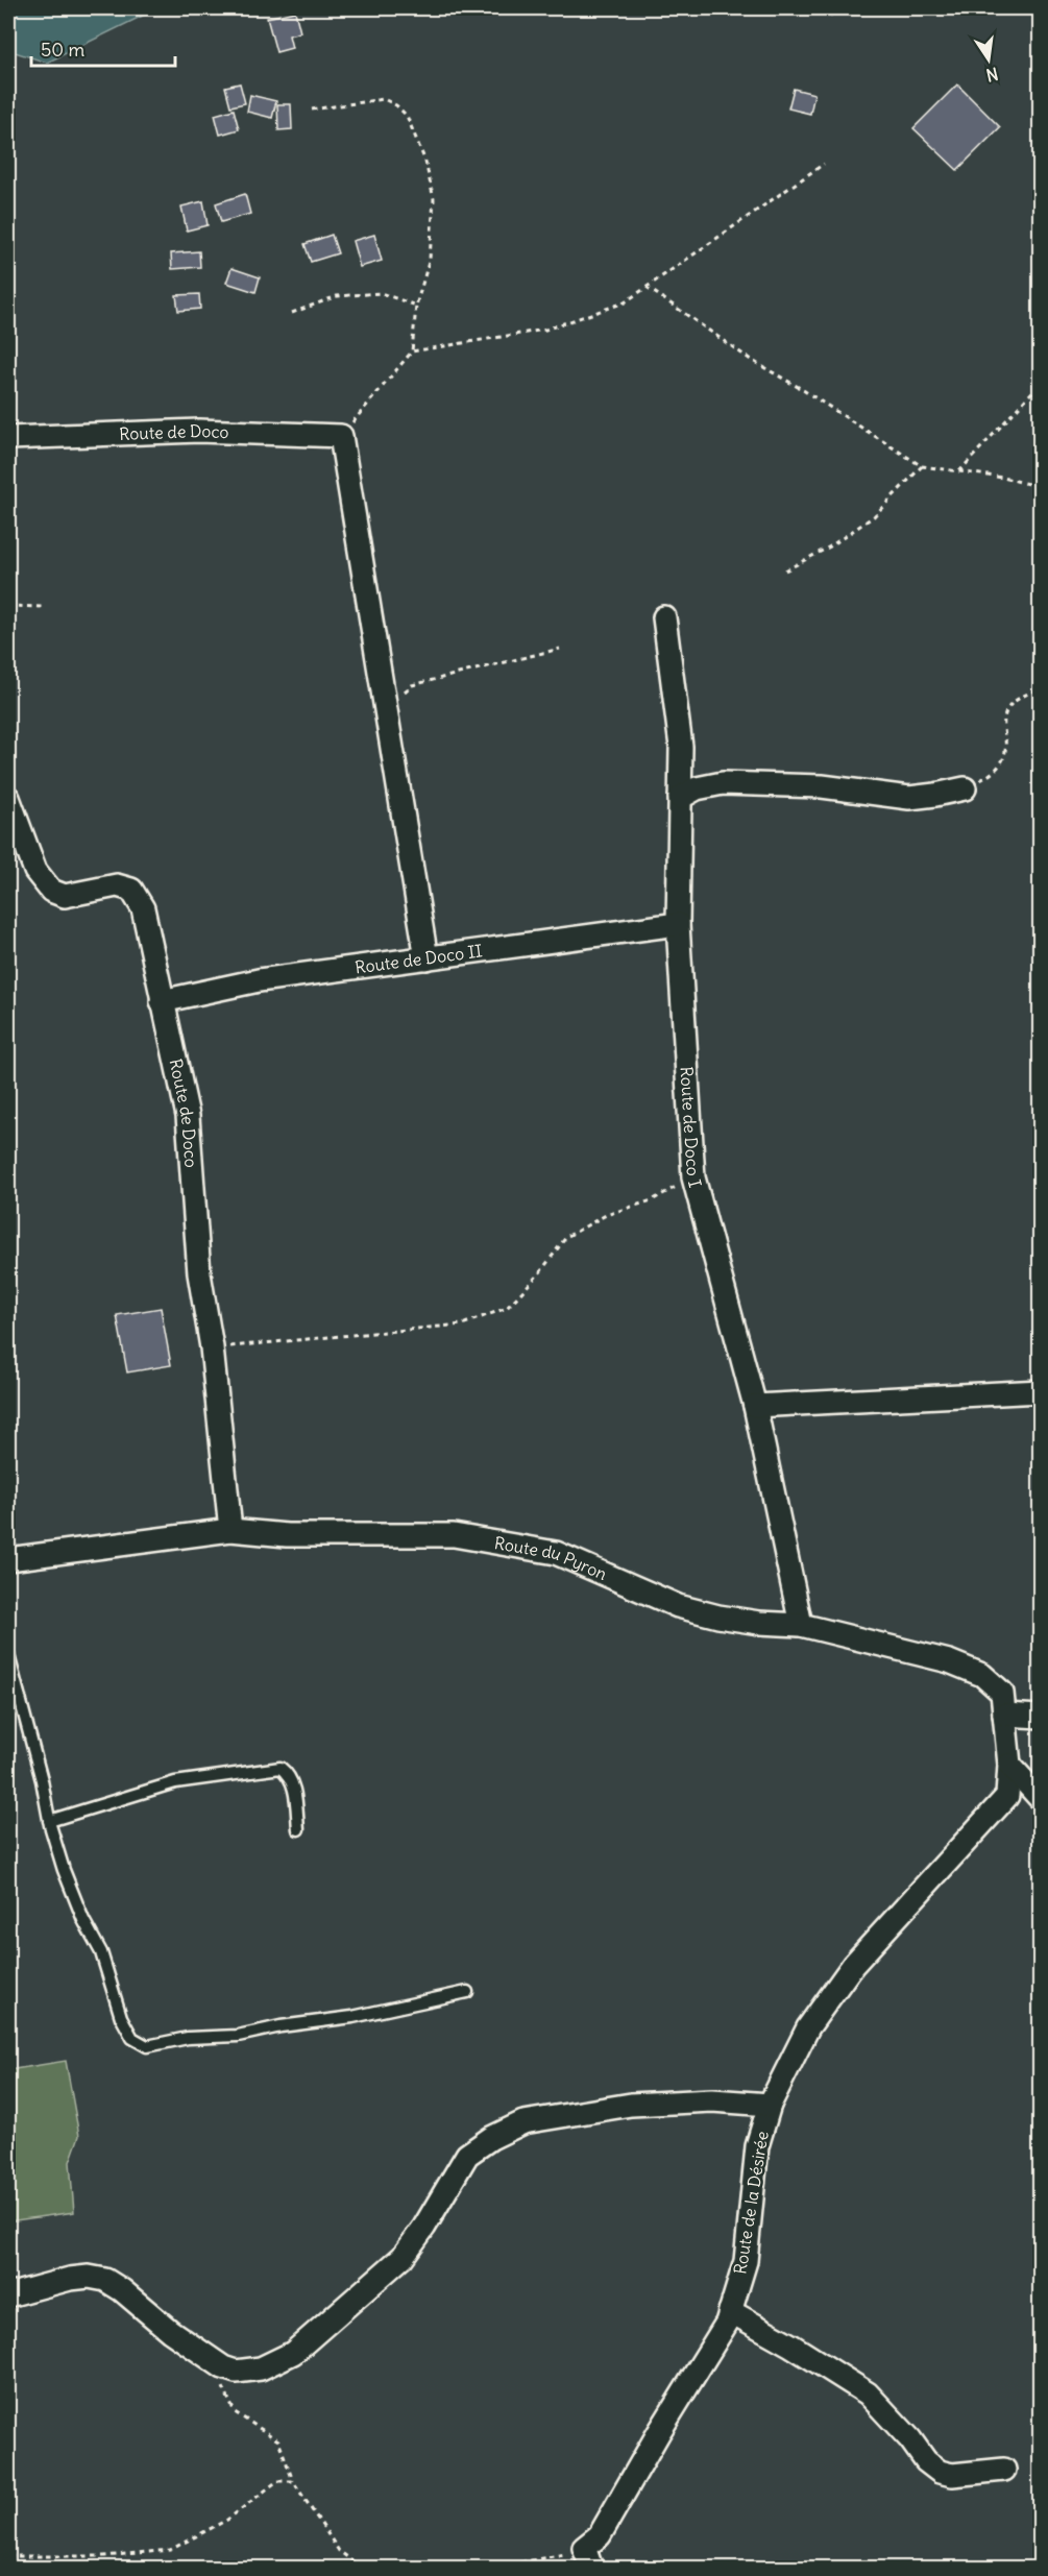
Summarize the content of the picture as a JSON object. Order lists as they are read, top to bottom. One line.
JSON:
{"streets":{"street":["Route de Doco","Route de Doco II","Route de Doco I","Route du Pyron","Route de la Désirée"]},"crossings":[["Route de Doco","Route de Doco II"],["Route de Doco","Route du Pyron"],["Route de Doco II","Route de Doco I"],["Route de Doco I","Route du Pyron"],["Route du Pyron","Route de la Désirée"]],"scale_bar":"50 m","north":"bottom"}
